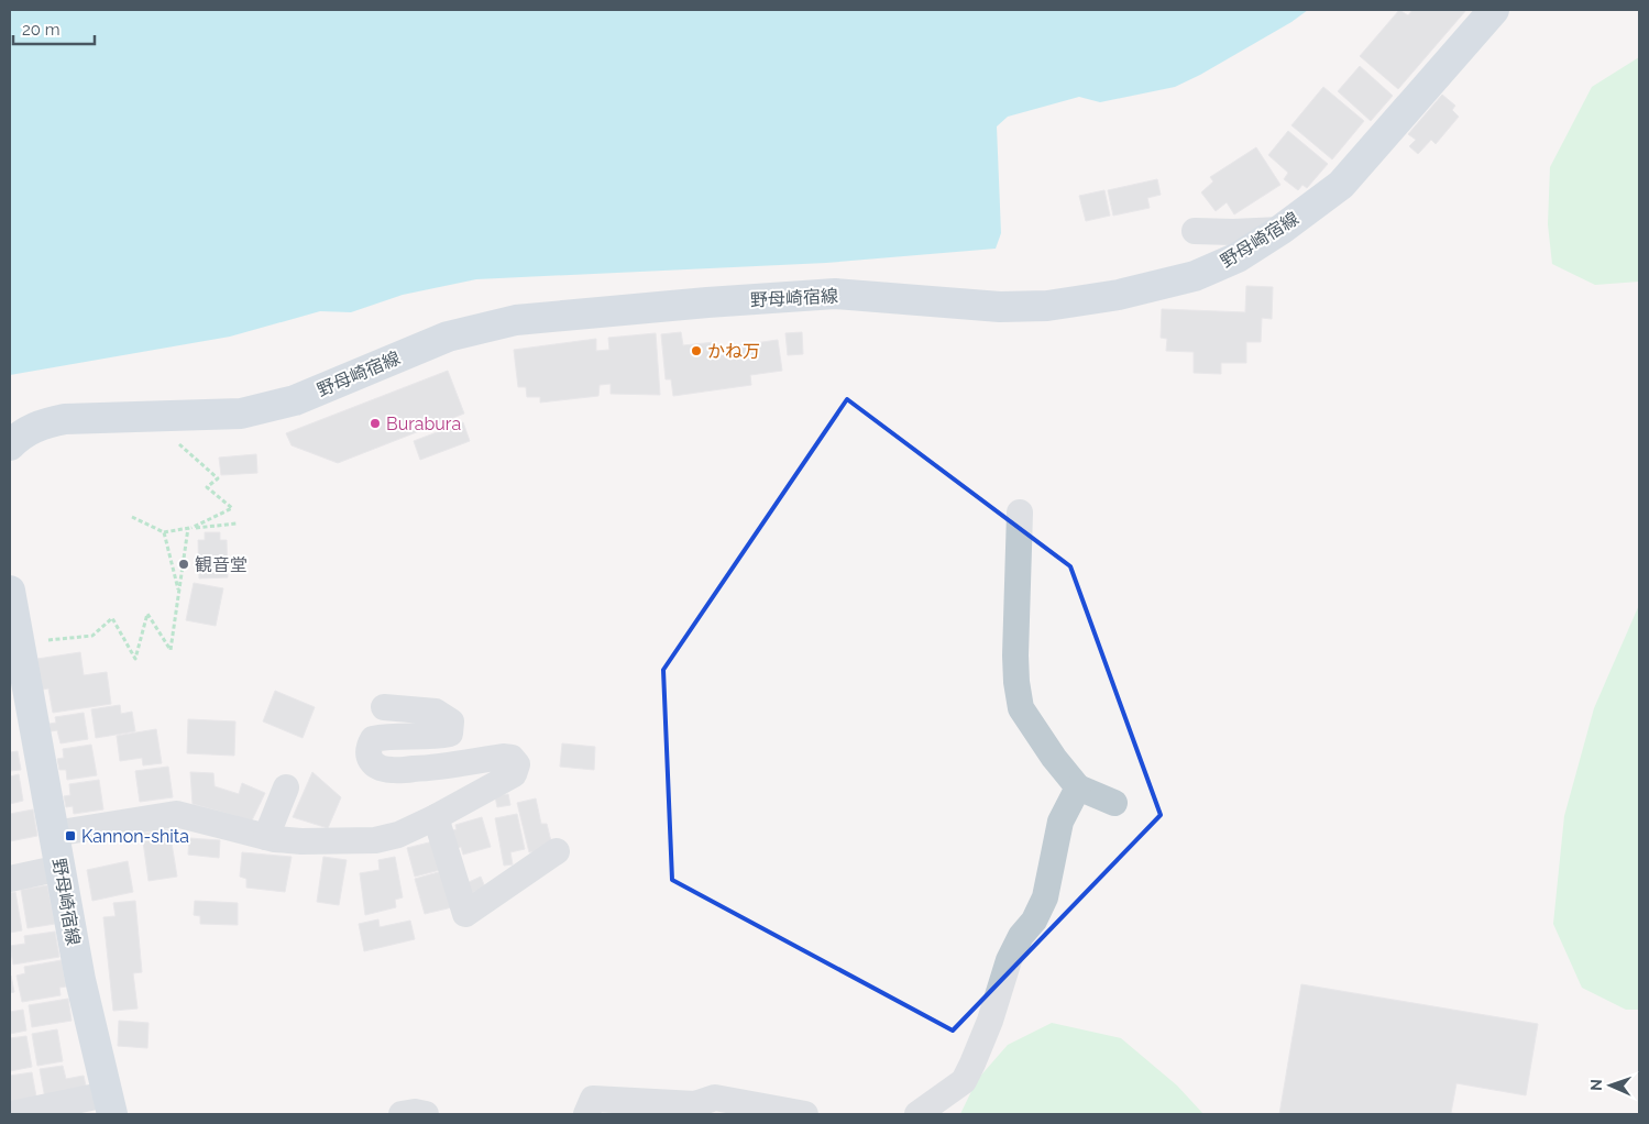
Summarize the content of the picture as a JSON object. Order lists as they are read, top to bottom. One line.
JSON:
{"streets":{"main road":["野母崎宿線"]},"places":{"other":["かね万","Burabura","観音堂"],"transit":["Kannon-shita"]},"scale_bar":"20 m","north":"left"}
